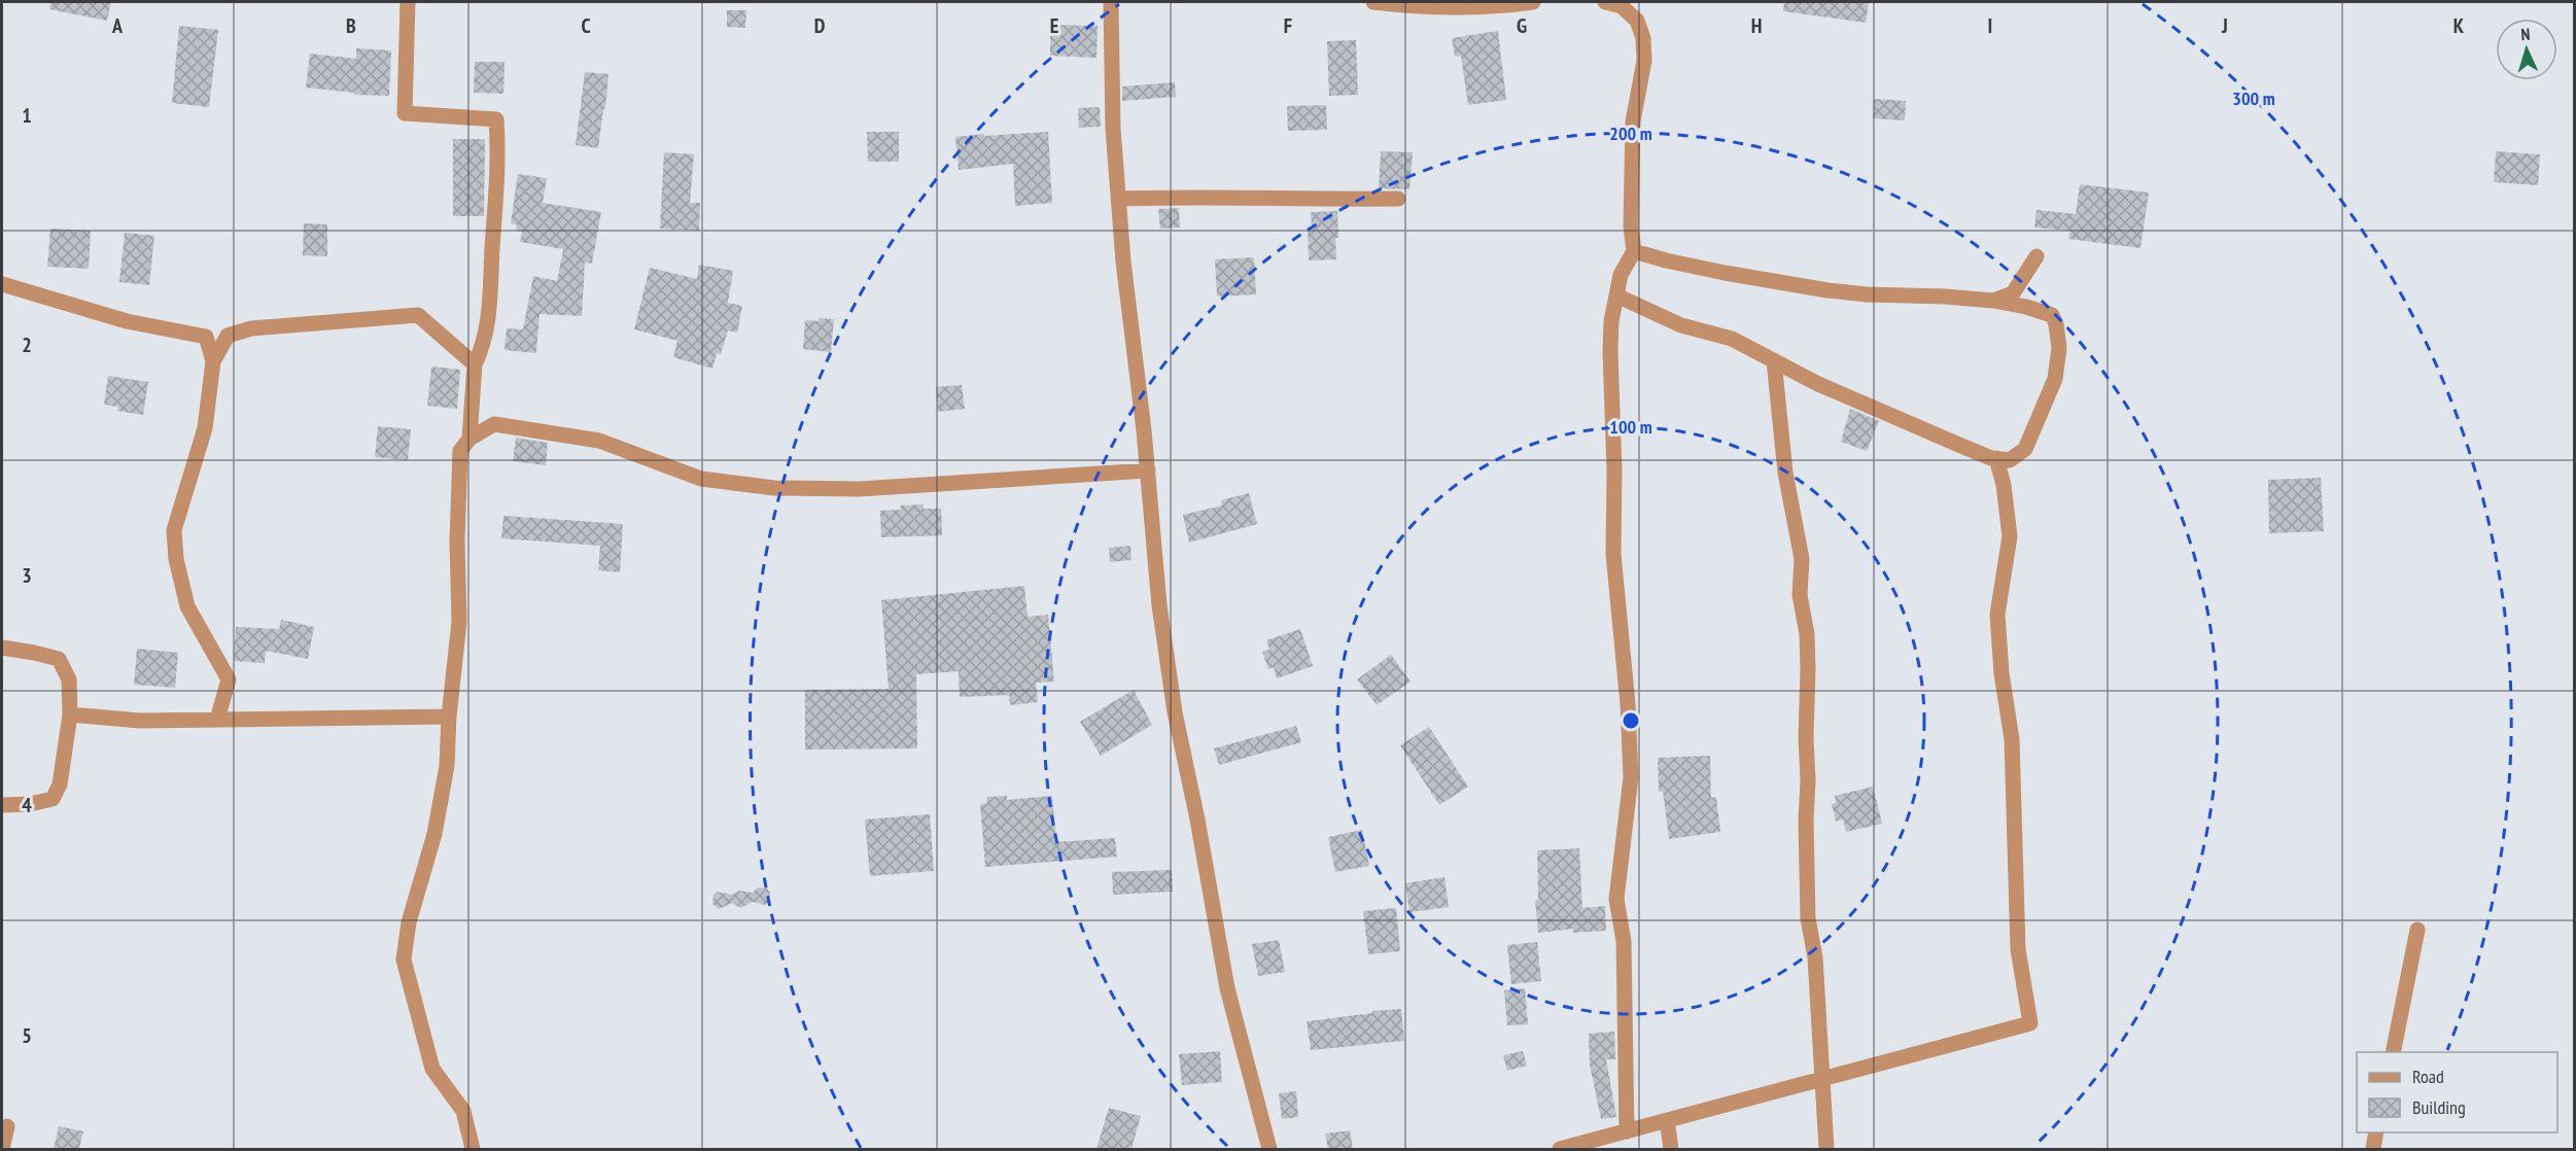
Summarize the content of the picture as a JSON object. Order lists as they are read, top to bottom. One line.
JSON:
{"legend":["Road","Building"],"north":"top","grid":{"columns":["A","B","C","D","E","F","G","H","I","J","K"],"rows":["1","2","3","4","5"]},"rings":["300 m","200 m","100 m"]}
